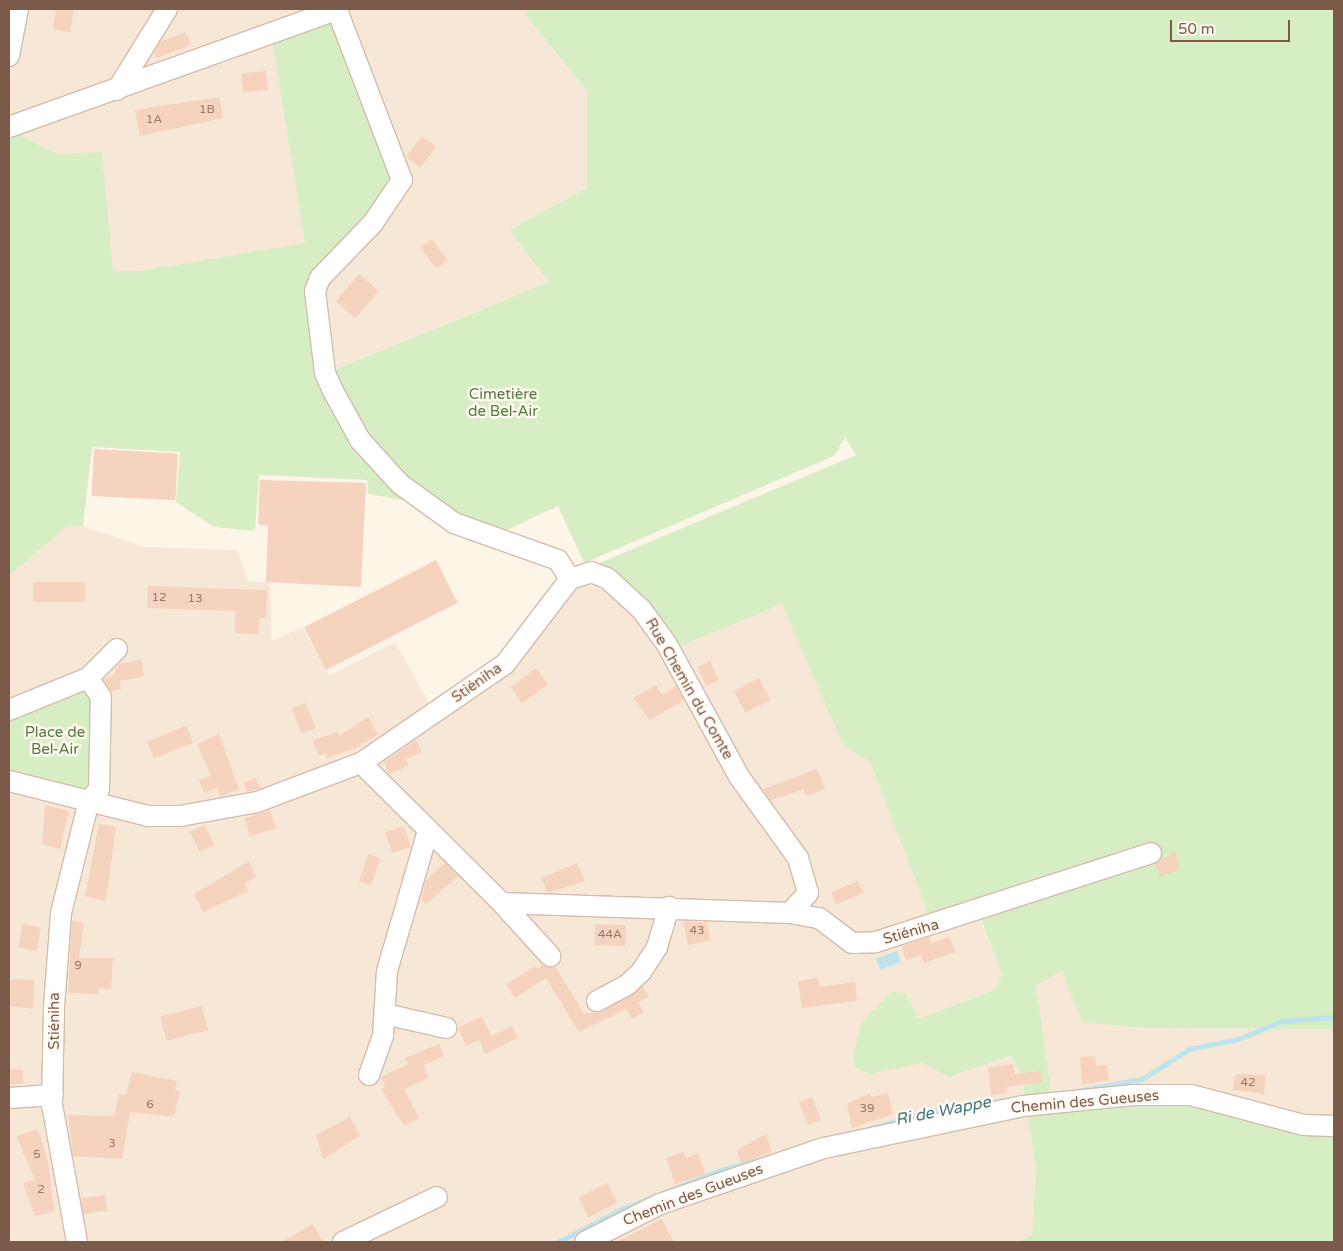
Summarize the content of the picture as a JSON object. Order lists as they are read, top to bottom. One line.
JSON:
{"streets":{"street":["Stiéniha","Rue Chemin du Comte","Chemin des Gueuses"]},"crossings":[["Stiéniha","Rue Chemin du Comte"]],"water":["Ri de Wappe"],"parks":["Cimetière de Bel-Air","Place de Bel-Air"],"house_numbers":["1B","1A","12","13","43","44A","9","42","6","39","3","5","2"],"scale_bar":"50 m"}
